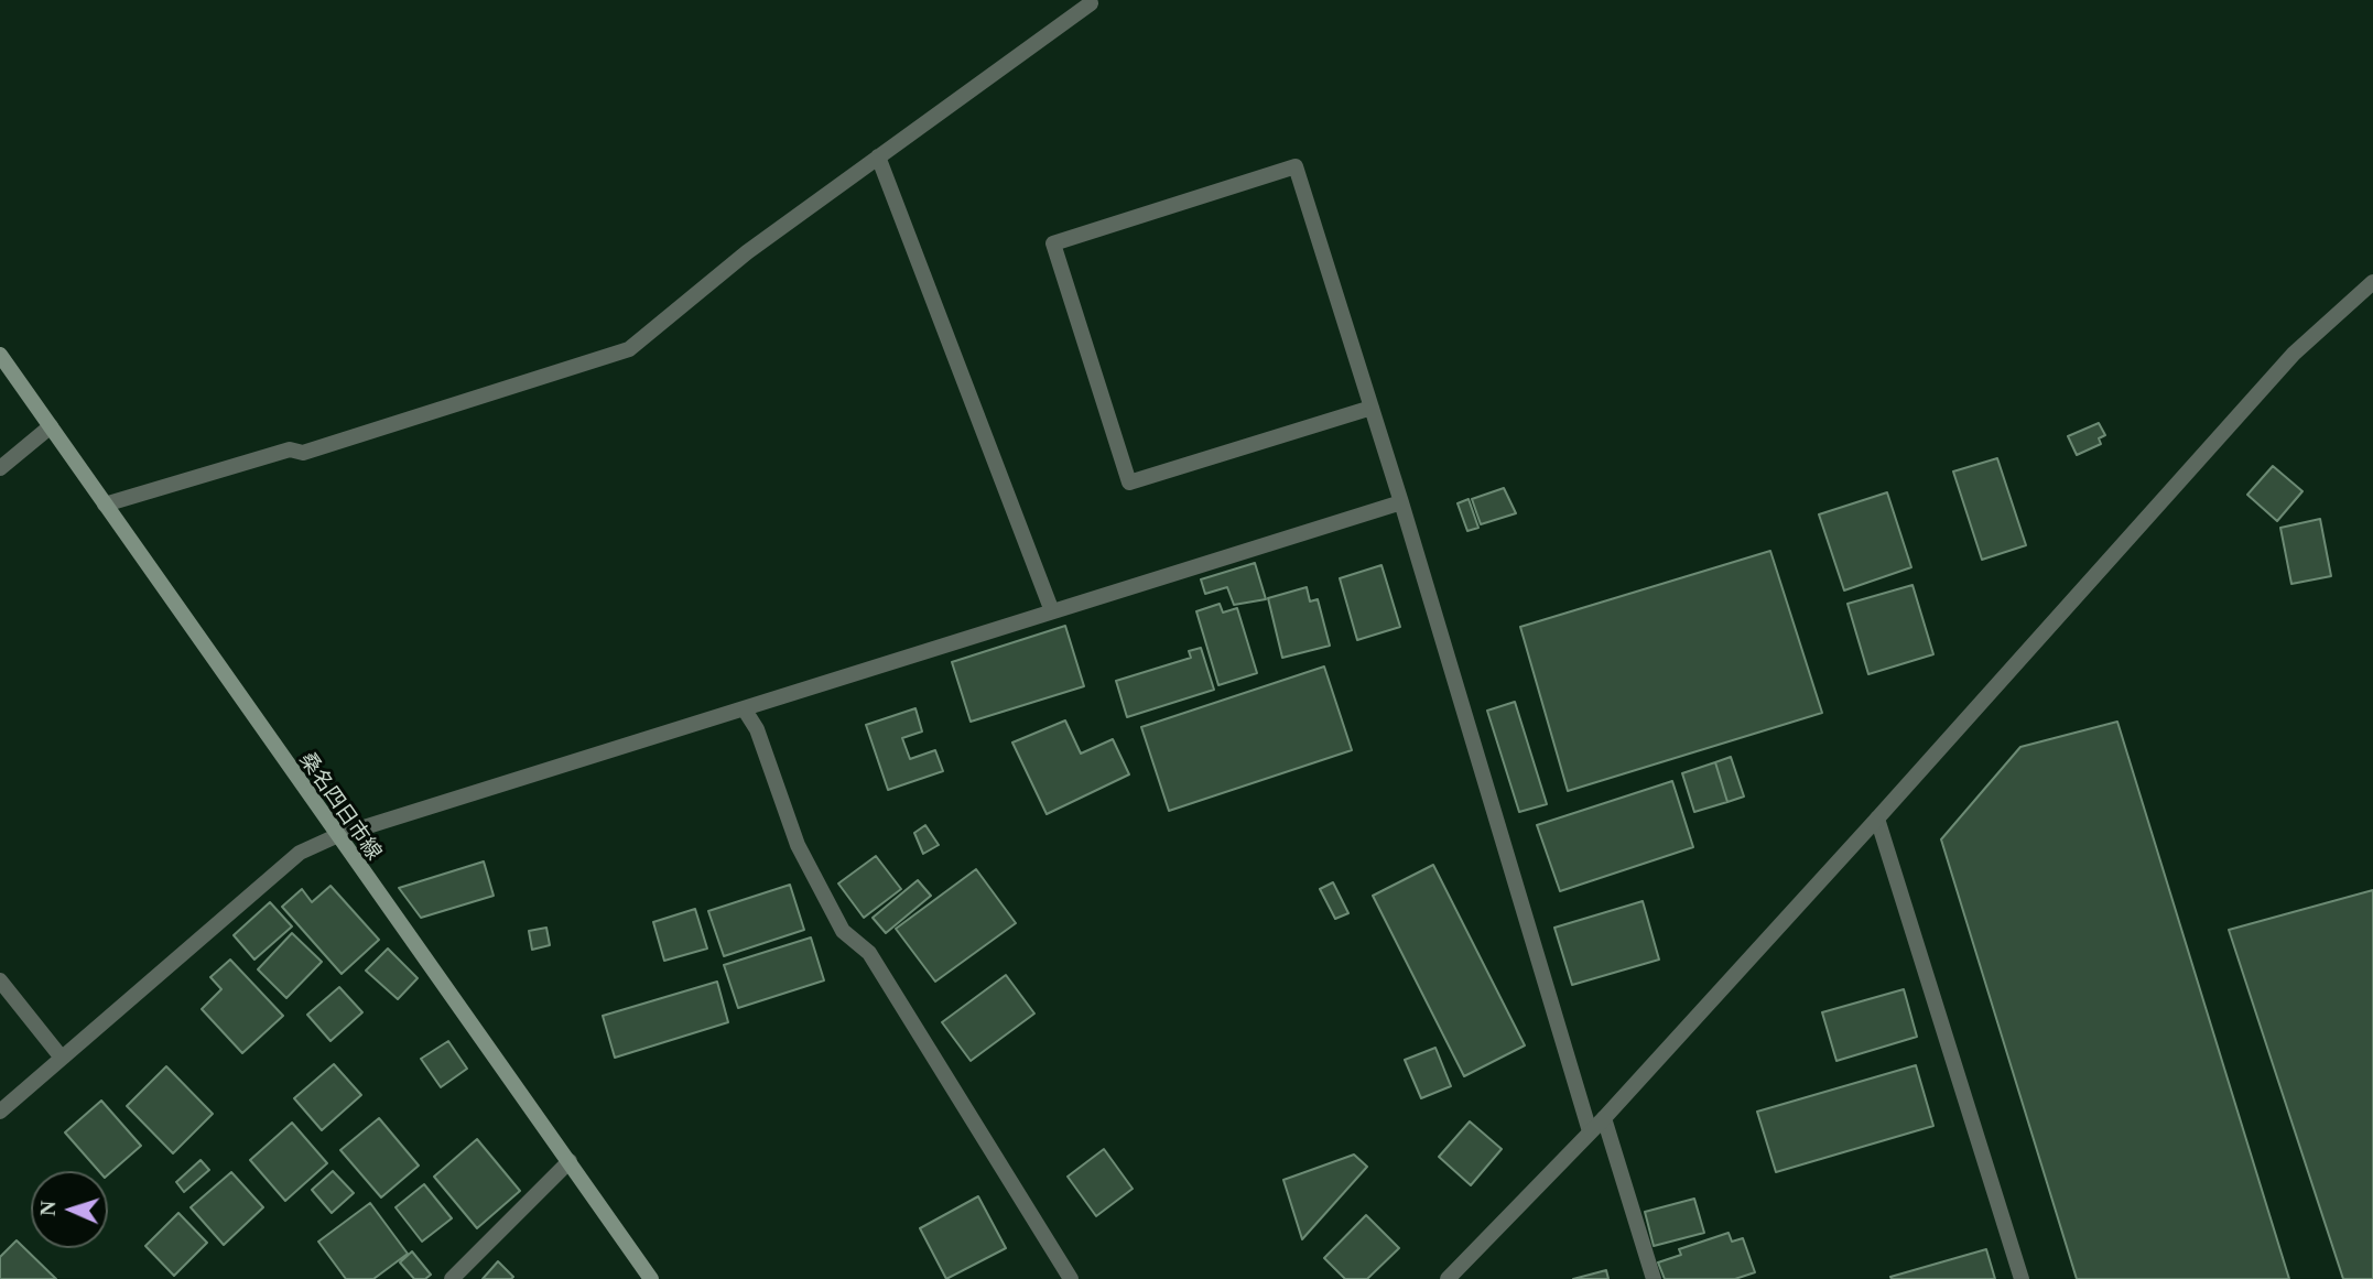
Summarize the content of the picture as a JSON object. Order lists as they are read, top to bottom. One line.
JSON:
{"streets":{"main road":["桑名四日市線"]},"north":"left"}
